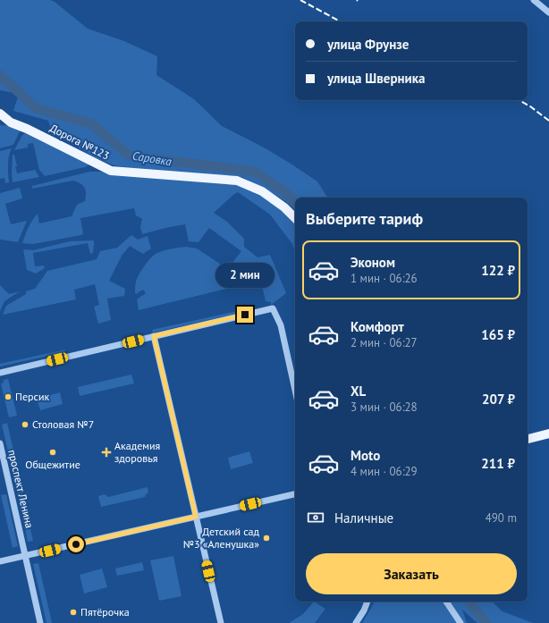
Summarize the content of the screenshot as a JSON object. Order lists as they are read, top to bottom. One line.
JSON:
{"streets":{"main road":["Дорога №123"],"street":["проспект Ленина"]},"water":["Саровка"],"places":{"other":["Персик","Столовая №7","Общежитие","Детский сад №3 «Аленушка»","Пятёрочка"],"health":["Академия здоровья"]},"page":{"banner":["улица Фрунзе","улица Шверника"],"heading":"Выберите тариф","list":[{"name":"Эконом","note":"1 мин · 06:26","value":"122 ₽"},{"name":"Комфорт","note":"2 мин · 06:27","value":"165 ₽"},{"name":"XL","note":"3 мин · 06:28","value":"207 ₽"},{"name":"Moto","note":"4 мин · 06:29","value":"211 ₽"}],"bubble":"2 мин","pay":["Наличные","490 m"],"buttons":"Заказать"}}
